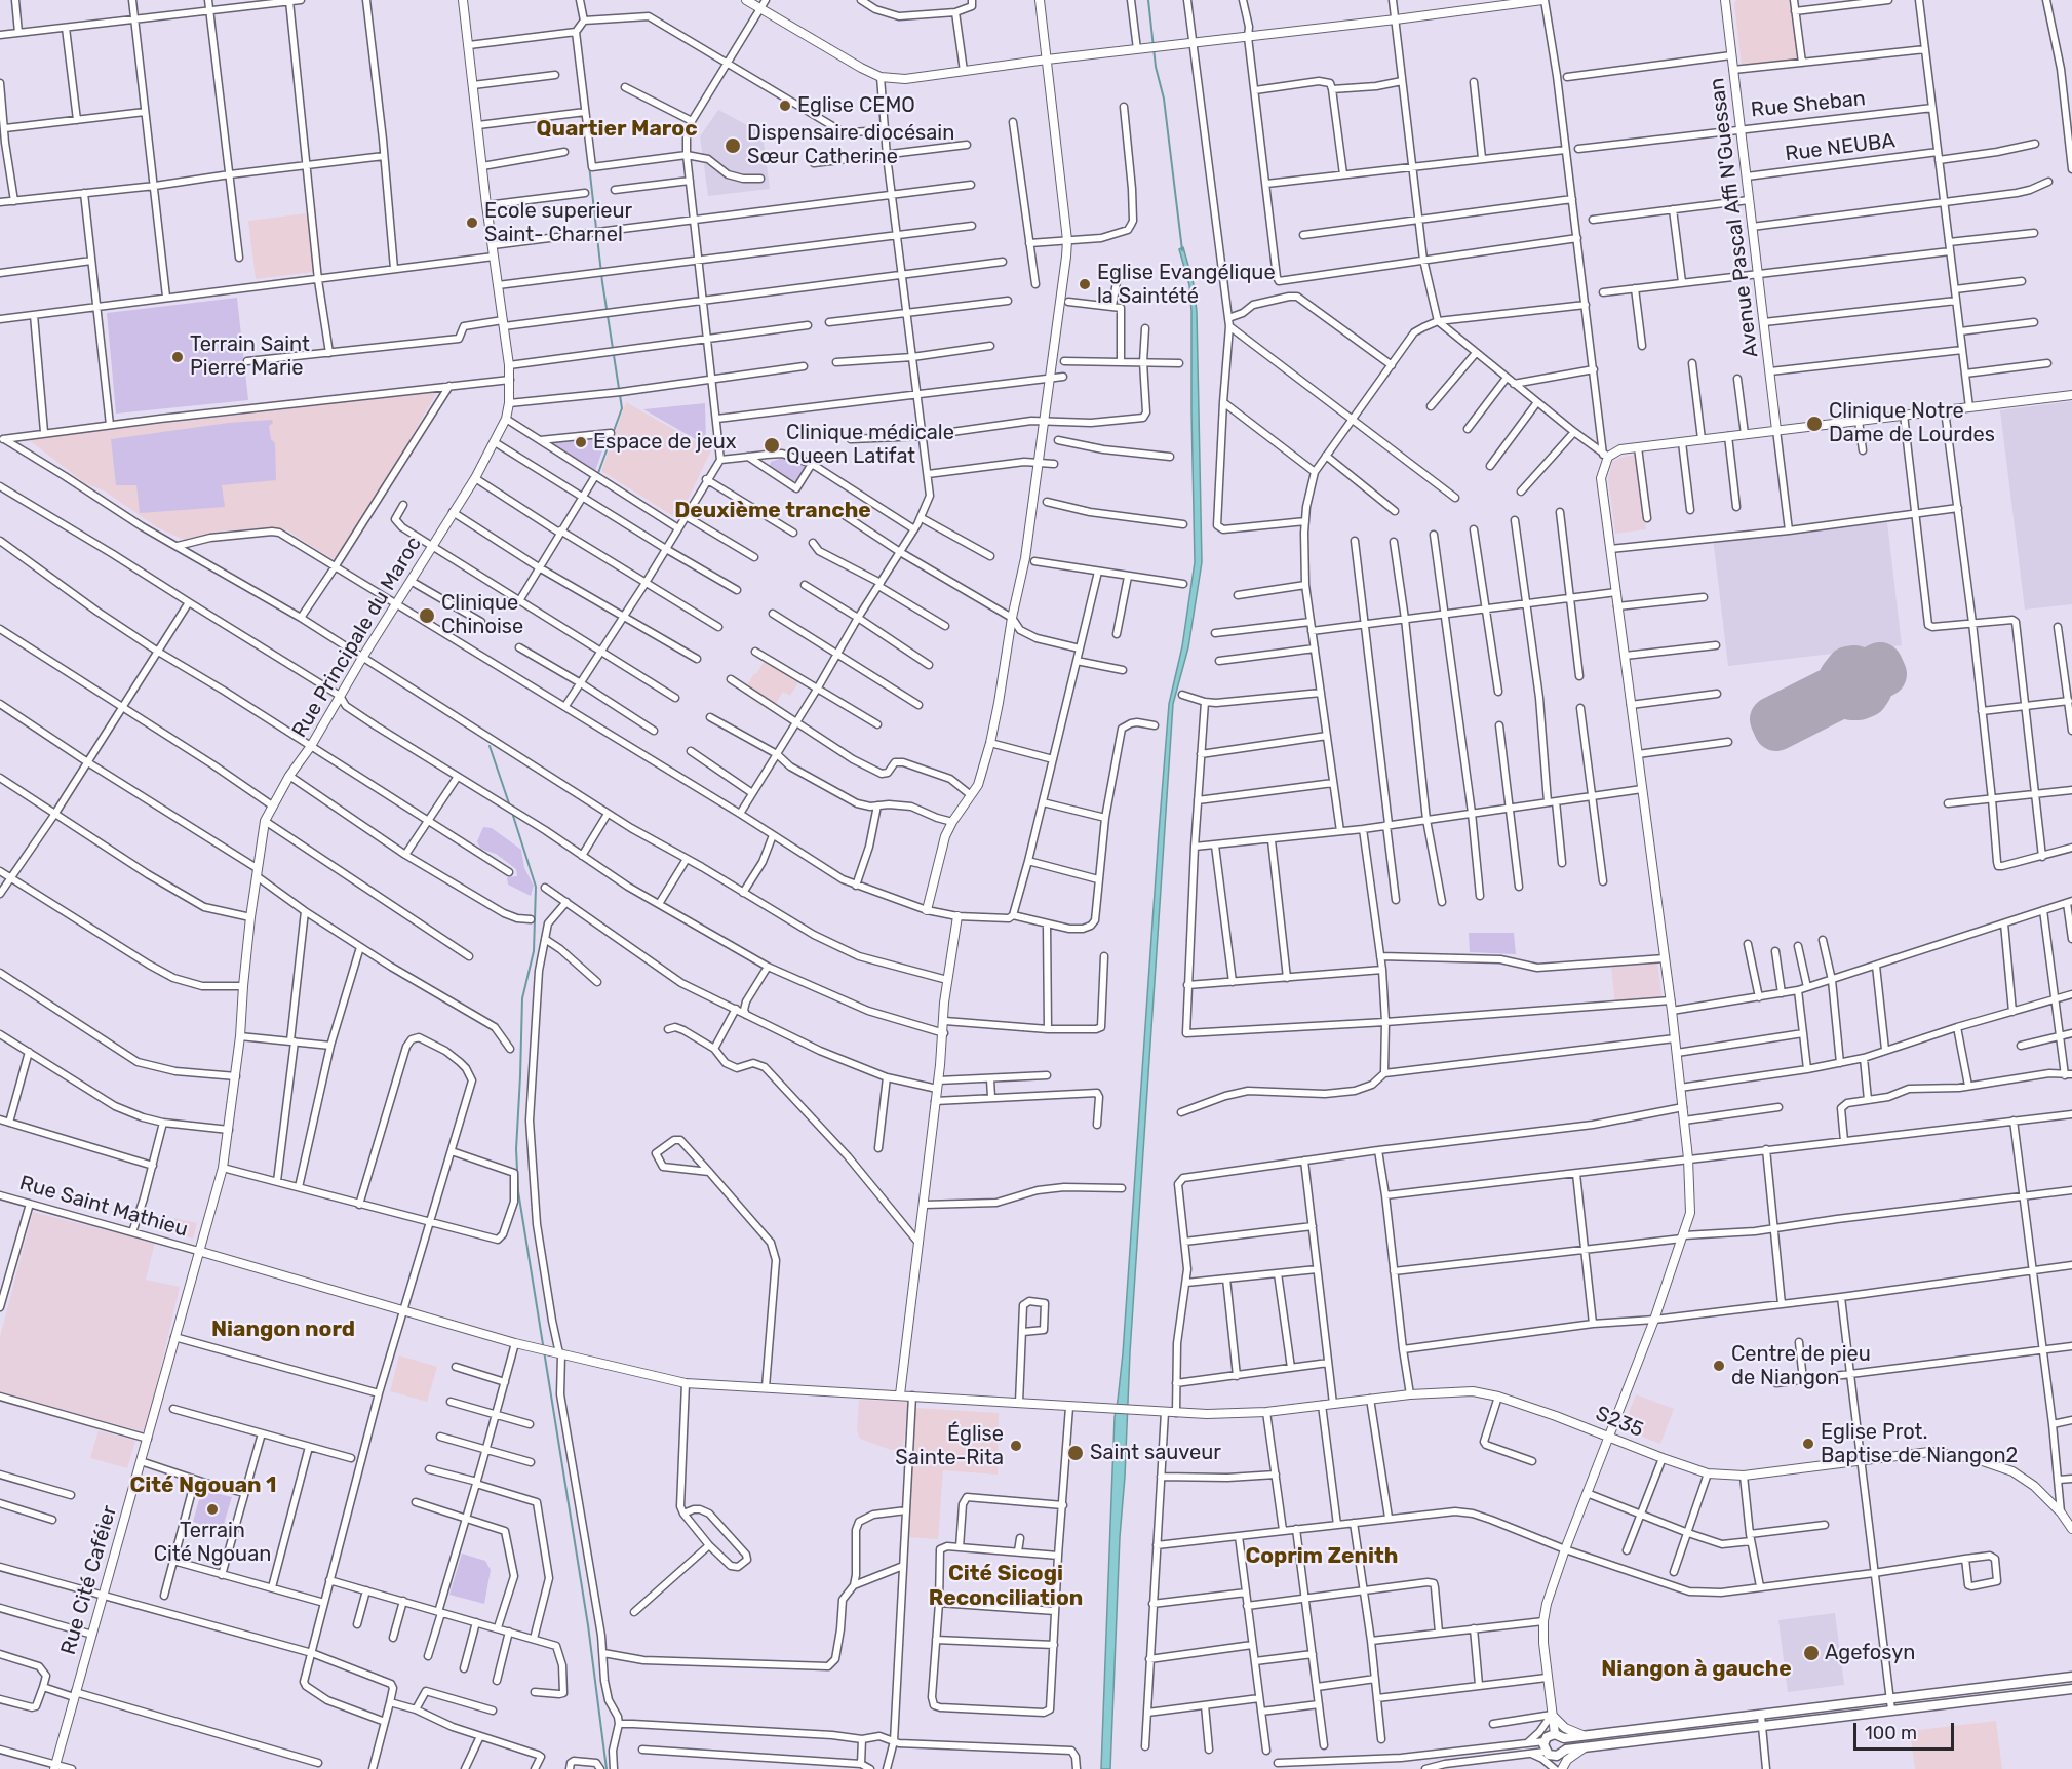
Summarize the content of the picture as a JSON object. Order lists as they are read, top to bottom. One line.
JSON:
{"streets":{"street":["Rue Sheban","Rue NEUBA","Avenue Pascal Affi N'Guessan","Rue Principale du Maroc","Rue Saint Mathieu","S235","Rue Cité Caféier"]},"crossings":[["Rue Sheban","Avenue Pascal Affi N'Guessan"],["Rue NEUBA","Avenue Pascal Affi N'Guessan"],["Rue Principale du Maroc","Rue Saint Mathieu"],["Rue Principale du Maroc","S235"],["Rue Principale du Maroc","Rue Cité Caféier"],["Rue Saint Mathieu","S235"]],"districts":["Quartier Maroc","Deuxième tranche","Niangon nord","Cité Ngouan 1","Coprim Zenith","Cité Sicogi Reconciliation","Niangon à gauche"],"places":["Eglise CEMO","Dispensaire diocésain Sœur Catherine","Ecole superieur Saint- Charnel","Eglise Evangélique la Saintété","Terrain Saint Pierre Marie","Clinique Notre Dame de Lourdes","Espace de jeux","Clinique médicale Queen Latifat","Clinique Chinoise","Centre de pieu de Niangon","Eglise Prot. Baptise de Niangon2","Église Sainte-Rita","Saint sauveur","Terrain Cité Ngouan","Agefosyn"],"scale_bar":"100 m"}
